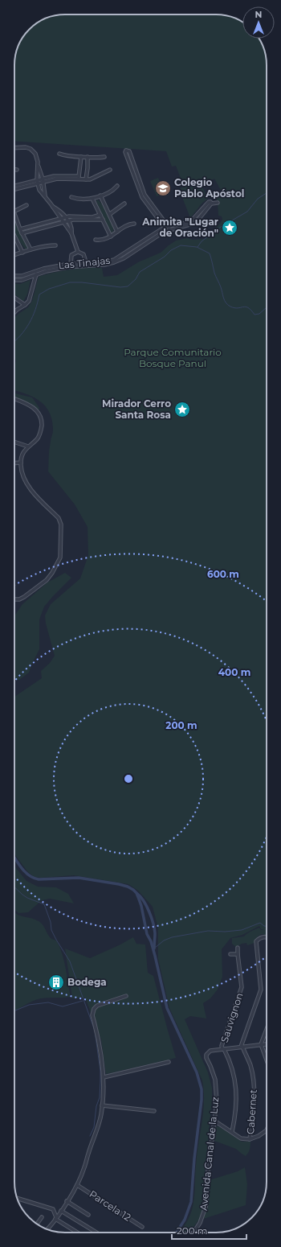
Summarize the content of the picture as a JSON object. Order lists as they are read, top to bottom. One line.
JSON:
{"streets":{"street":["Las Tinajas","Sauvignon","Cabernet","Avenida Canal de la Luz","Parcela 12"]},"crossings":[["Sauvignon","Avenida Canal de la Luz"]],"parks":["Parque Comunitario Bosque Panul"],"places":{"school or university":["Colegio Pablo Apóstol"],"place":["Animita \"Lugar de Oración\"","Mirador Cerro Santa Rosa"],"building":["Bodega"]},"scale_bar":"200 m","north":"top","rings":["600 m","400 m","200 m"]}
